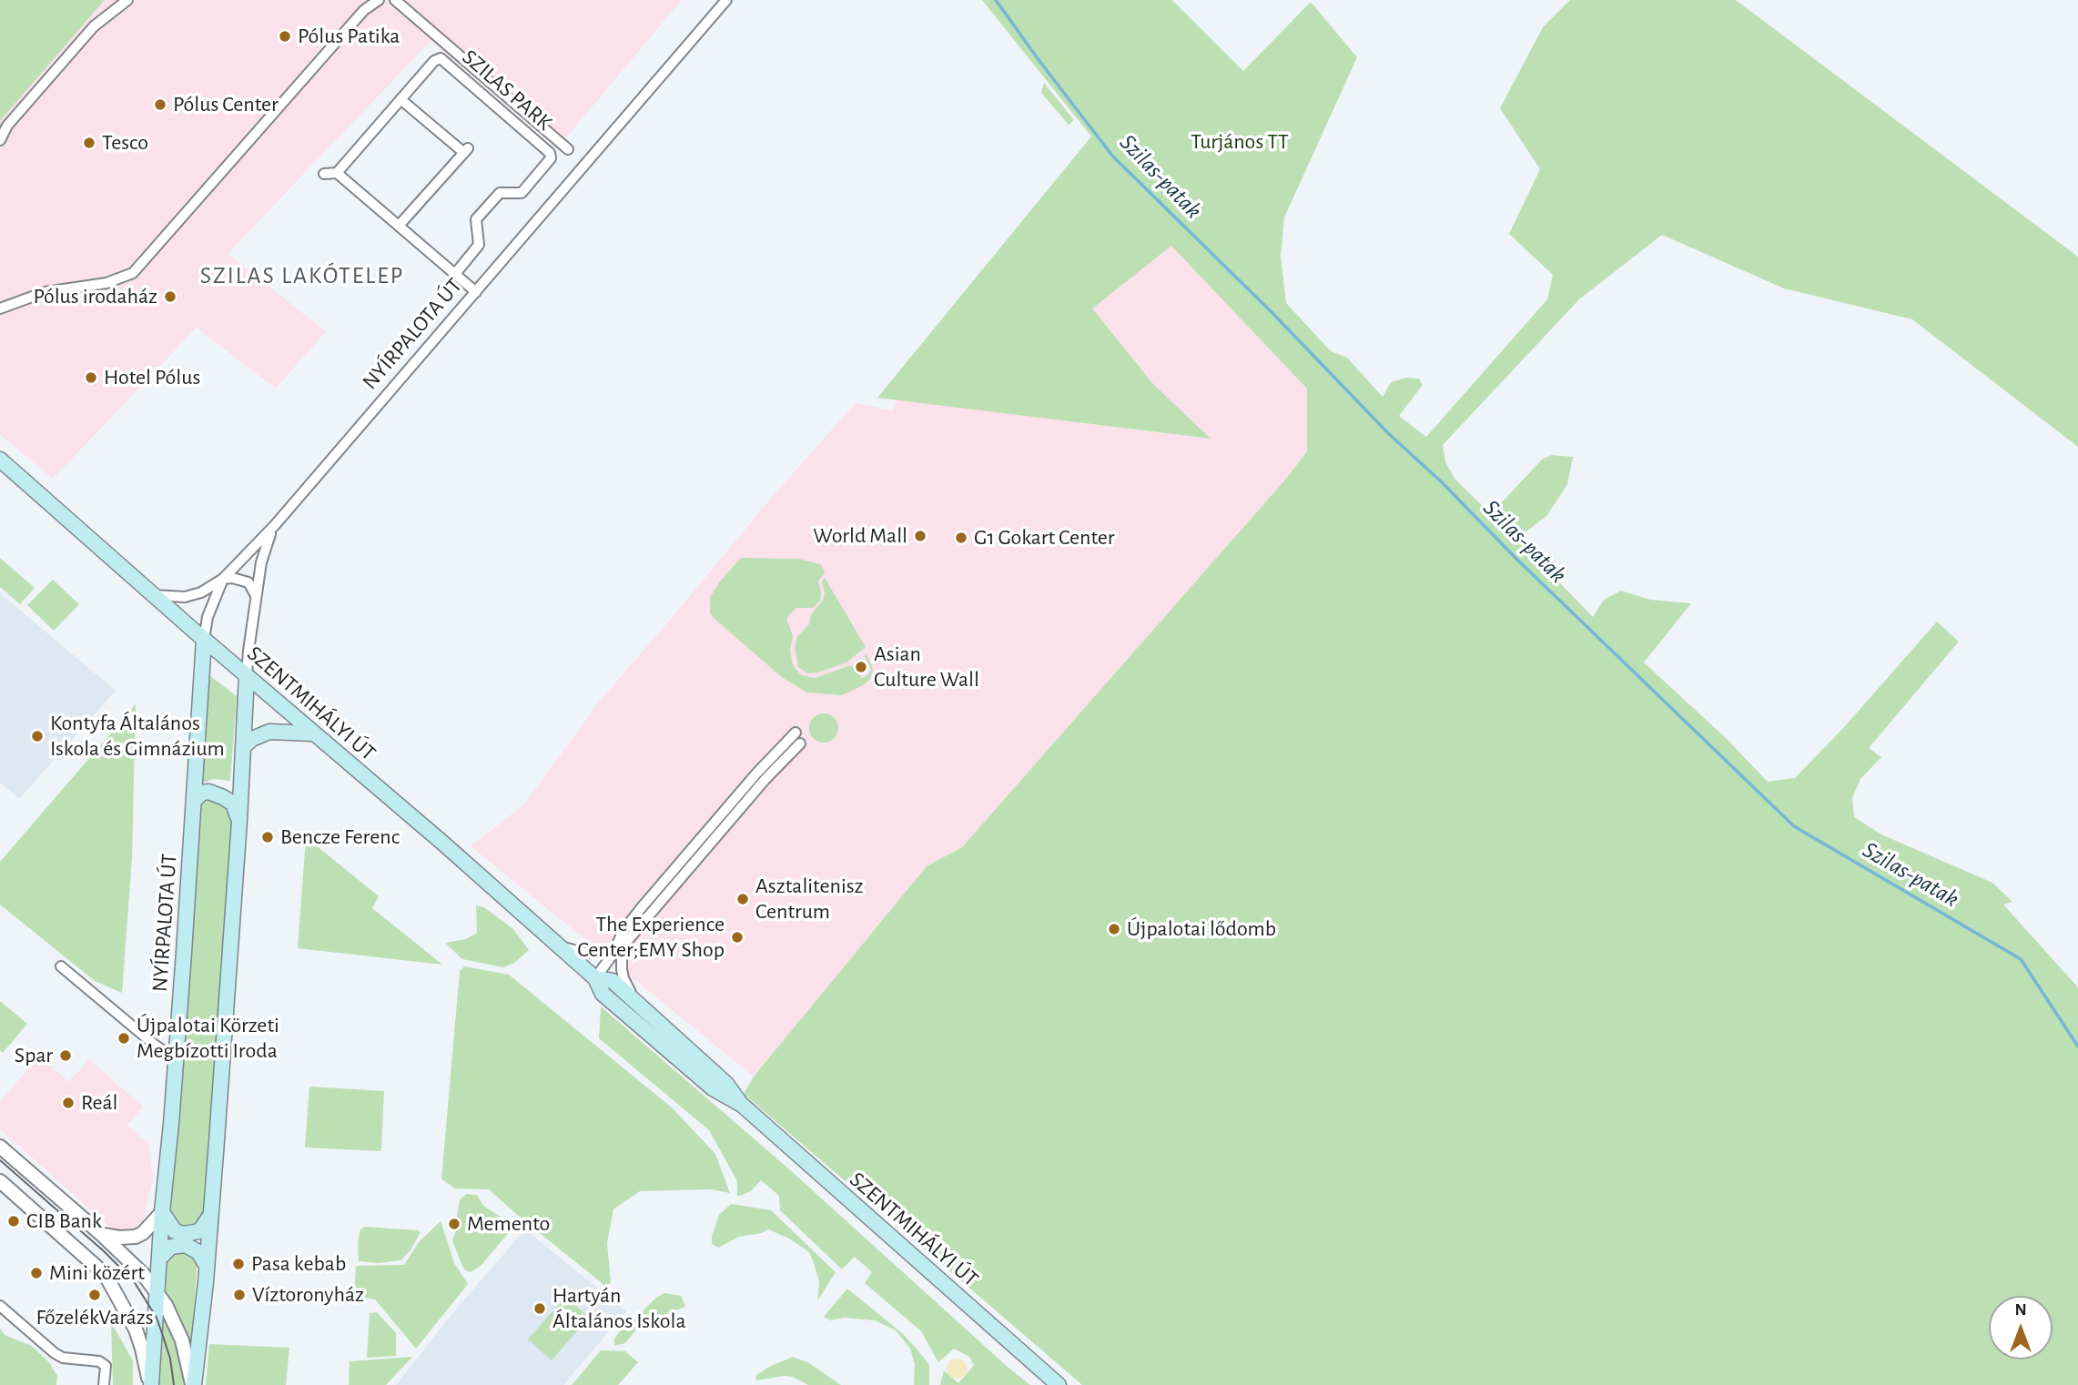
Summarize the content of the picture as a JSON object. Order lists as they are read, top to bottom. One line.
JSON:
{"streets":{"main road":["NYÍRPALOTA ÚT","SZENTMIHÁLYI ÚT"],"street":["SZILAS PARK"]},"crossings":[["NYÍRPALOTA ÚT","SZENTMIHÁLYI ÚT"]],"districts":["SZILAS LAKÓTELEP"],"water":["Szilas-patak"],"parks":["Turjános TT"],"places":["Pólus Patika","Pólus Center","Tesco","Pólus irodaház","Hotel Pólus","World Mall","G1 Gokart Center","Asian Culture Wall","Kontyfa Általános Iskola és Gimnázium","Bencze Ferenc","Asztalitenisz Centrum","Újpalotai lődomb","The Experience Center;EMY Shop","Újpalotai Körzeti Megbízotti Iroda","Spar","Reál","CIB Bank","Memento","Pasa kebab","Mini közért","FőzelékVarázs","Víztoronyház","Hartyán Általános Iskola"],"north":"top"}
